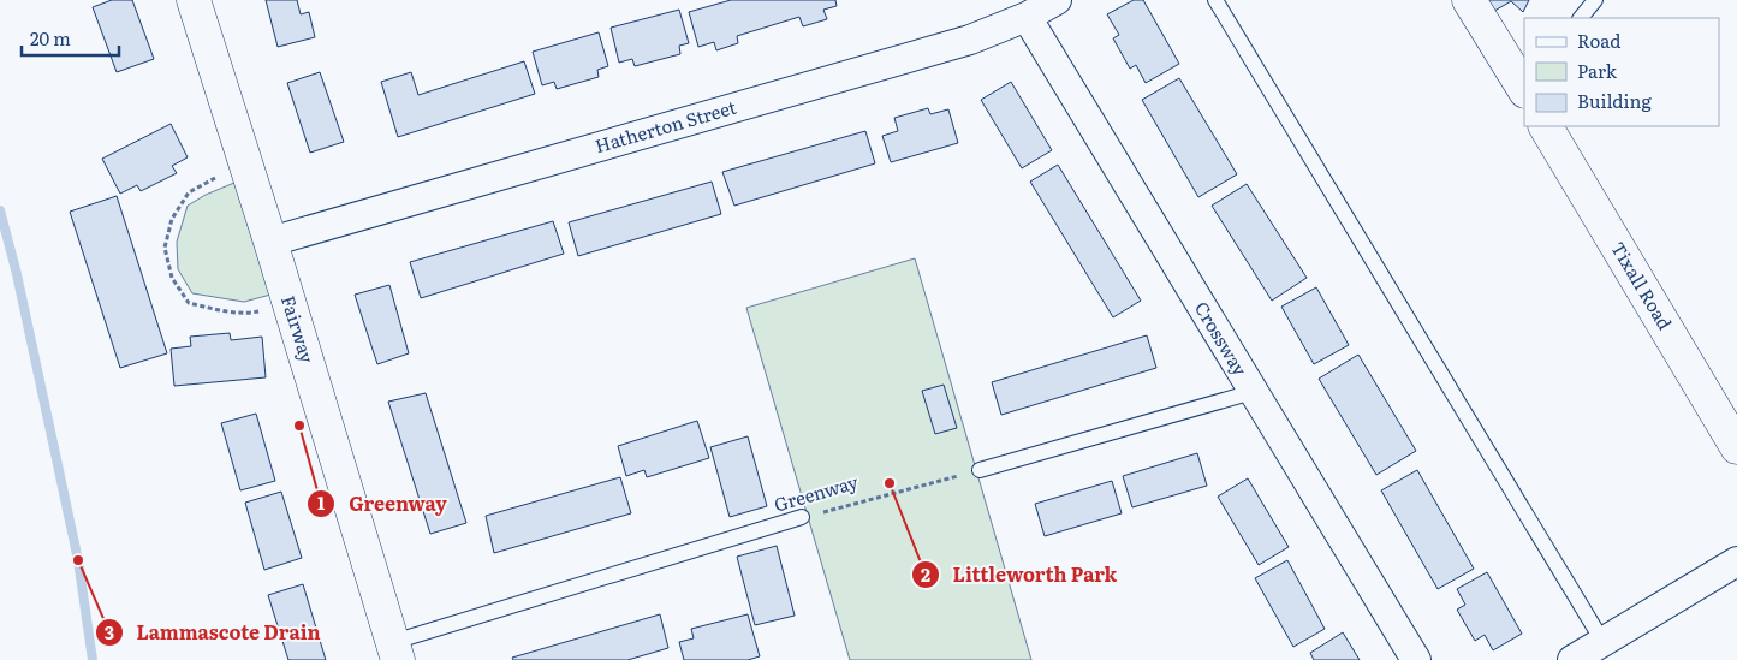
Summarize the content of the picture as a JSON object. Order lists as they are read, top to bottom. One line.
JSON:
{"streets":{"street":["Hatherton Street","Tixall Road","Fairway","Crossway"],"lane":["Greenway"]},"crossings":[["Hatherton Street","Fairway"],["Hatherton Street","Crossway"],["Fairway","Greenway"]],"places":["Greenway","Littleworth Park","Lammascote Drain"],"legend":["Road","Park","Building"],"scale_bar":"20 m"}
